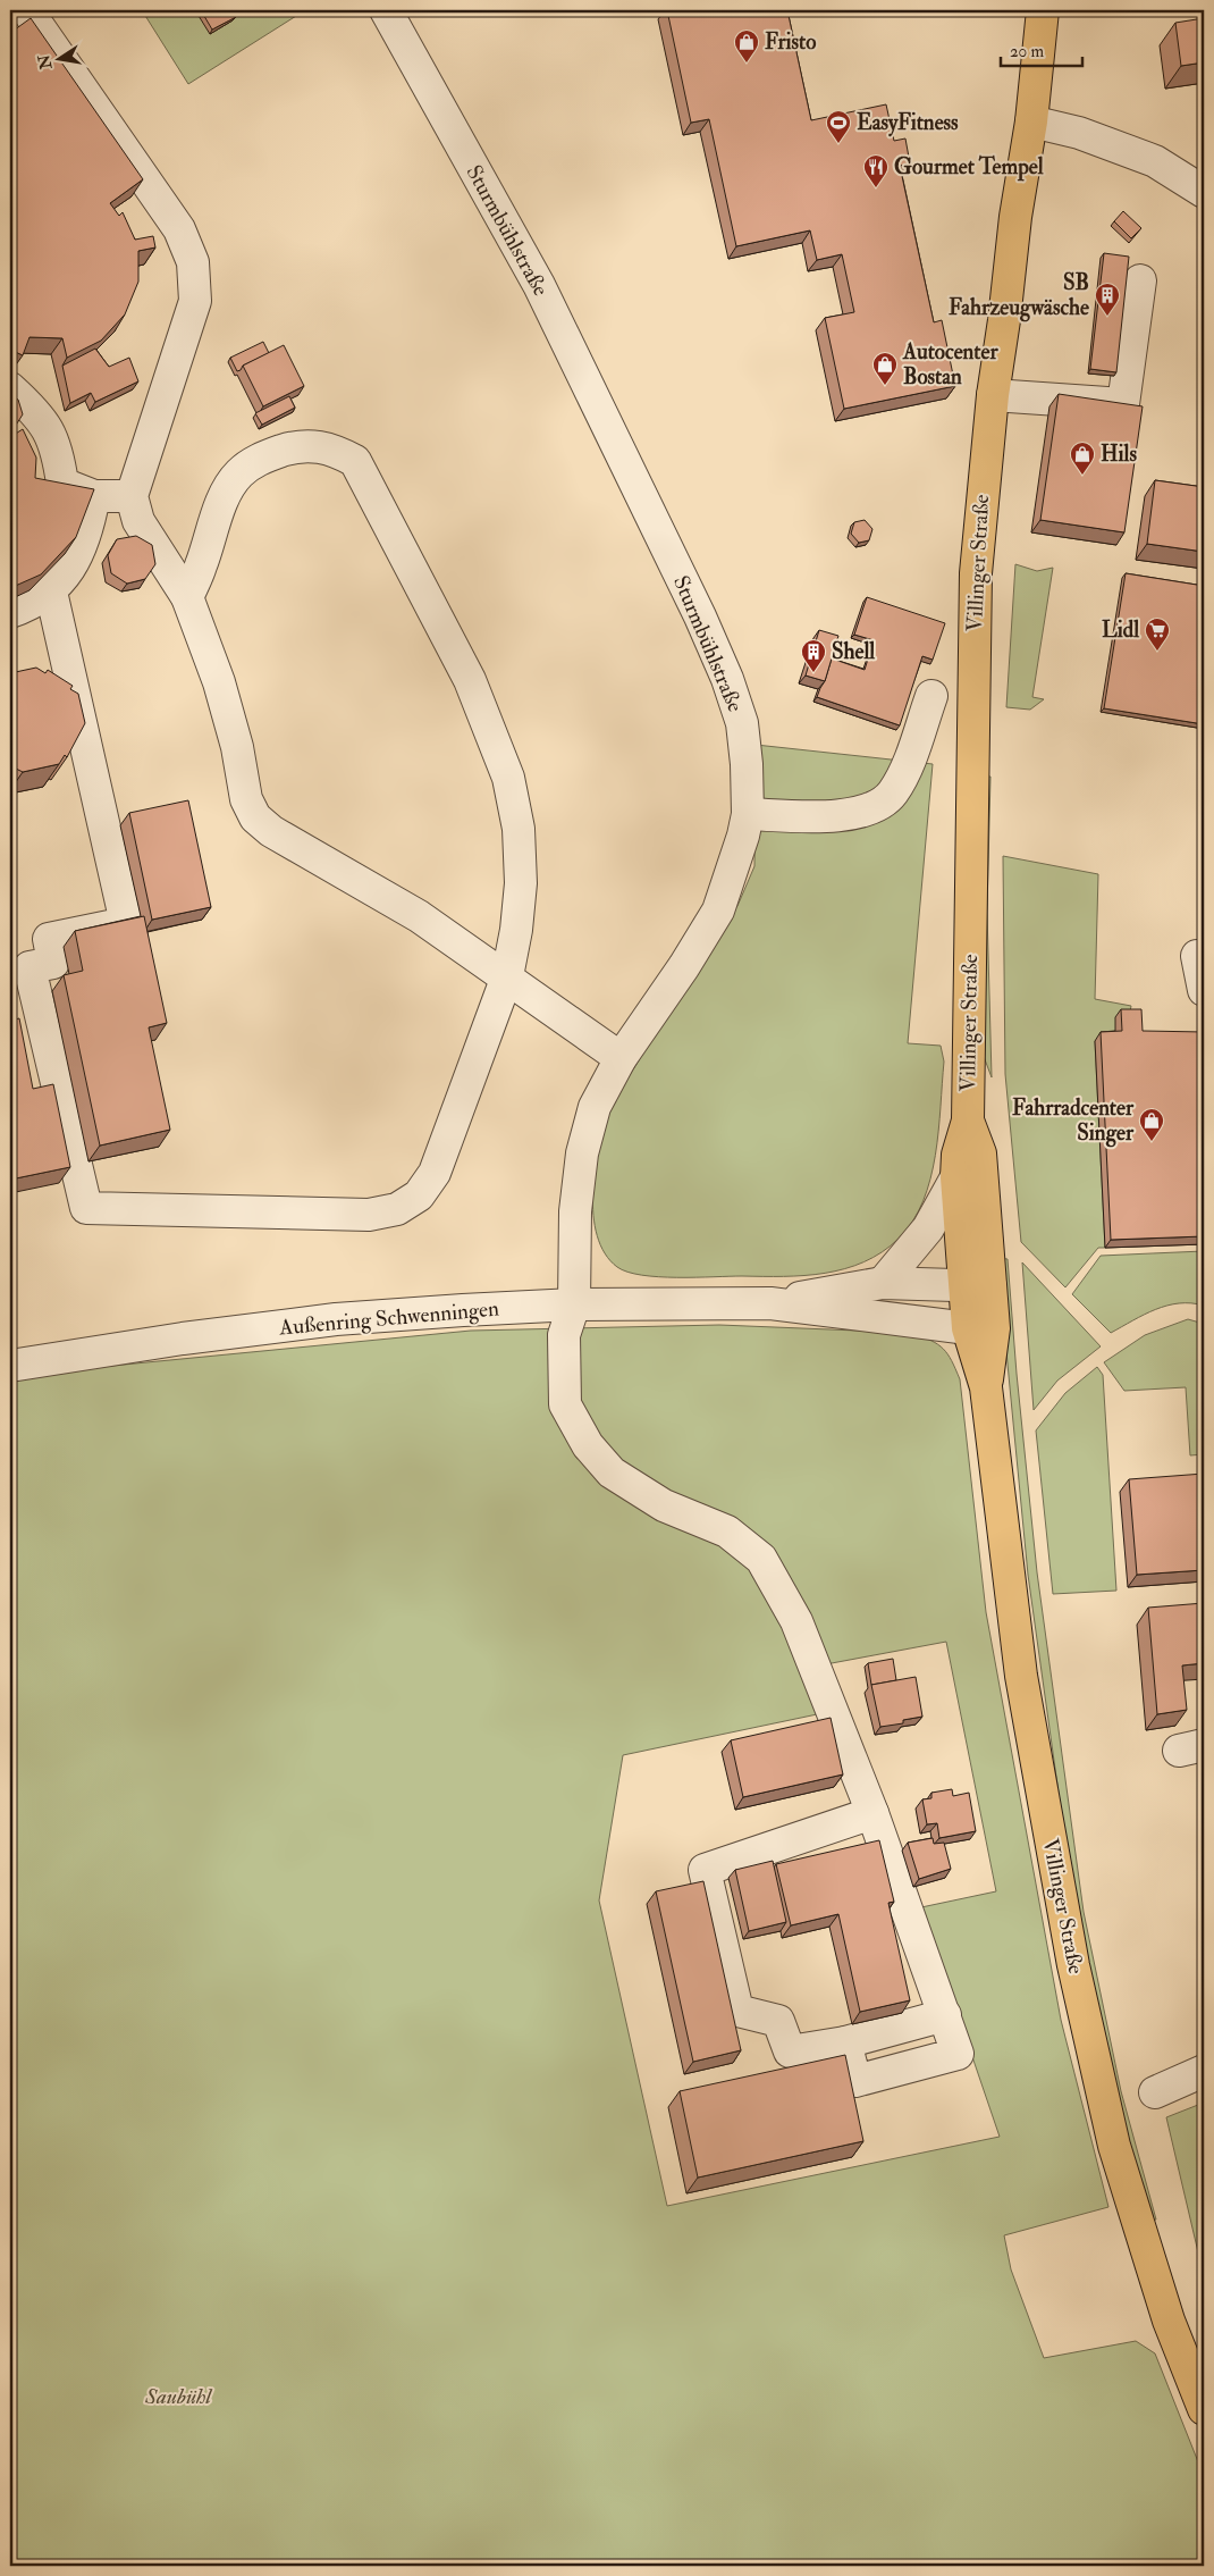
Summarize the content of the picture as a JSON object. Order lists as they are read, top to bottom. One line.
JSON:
{"streets":{"main road":["Villinger Straße"],"street":["Sturmbühlstraße","Außenring Schwenningen"]},"crossings":[["Sturmbühlstraße","Außenring Schwenningen"],["Villinger Straße","Außenring Schwenningen"]],"parks":["Saubühl"],"places":{"shop":["Fristo","Autocenter Bostan","Hils","Fahrradcenter Singer"],"sports":["EasyFitness"],"restaurant":["Gourmet Tempel"],"building":["SB Fahrzeugwäsche","Shell"],"supermarket":["Lidl"]},"scale_bar":"20 m","north":"left"}
